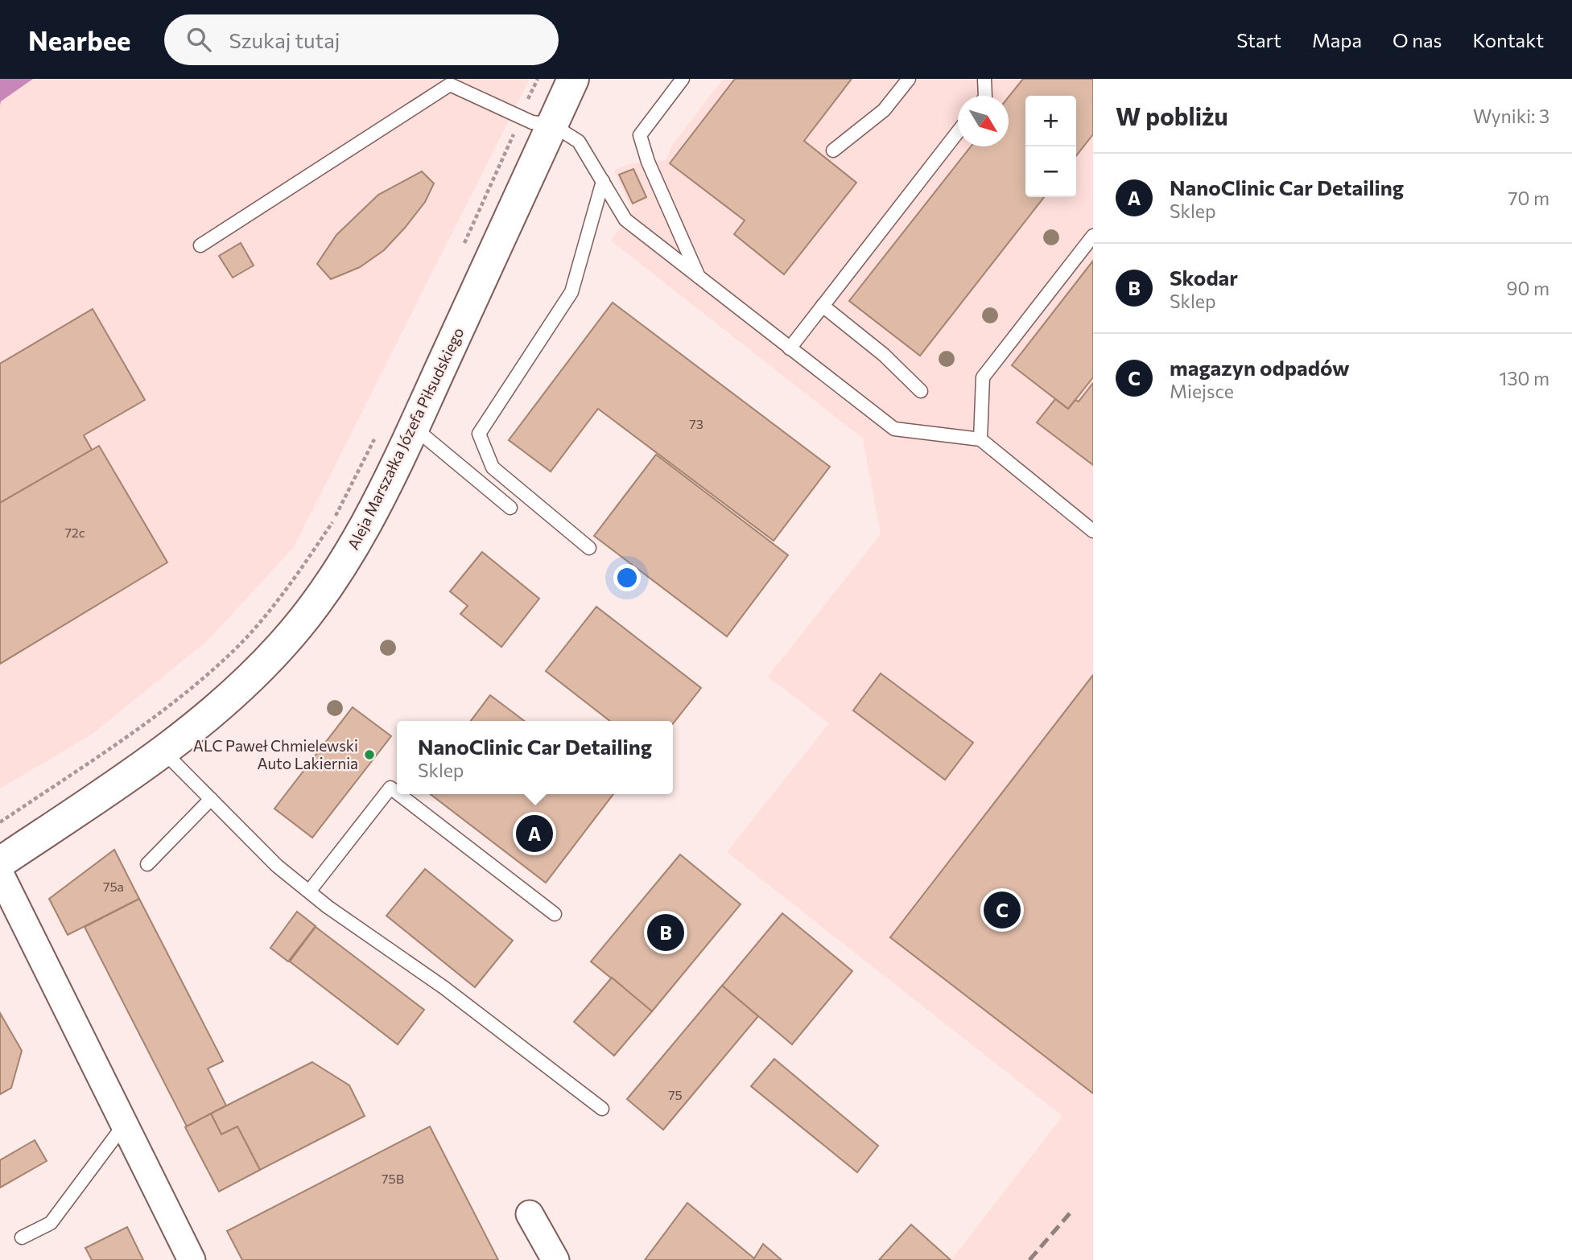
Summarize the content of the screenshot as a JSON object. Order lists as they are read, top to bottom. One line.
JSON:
{"streets":{"street":["Aleja Marszałka Józefa Piłsudskiego"]},"places":["ALC Paweł Chmielewski Auto Lakiernia"],"house_numbers":["73","72c","75a","75","75B"],"north":"bottom right","page":{"header":"Nearbee","search":"Szukaj tutaj","nav":["Start","Mapa","O nas","Kontakt"],"heading":["W pobliżu","Wyniki: 3"],"map_buttons":["+","−"],"list":[{"mark":"A","name":"NanoClinic Car Detailing","note":"Sklep","value":"70 m"},{"mark":"B","name":"Skodar","note":"Sklep","value":"90 m"},{"mark":"C","name":"magazyn odpadów","note":"Miejsce","value":"130 m"}],"popup":["NanoClinic Car Detailing","Sklep"],"pins":["A","C","B"]}}
